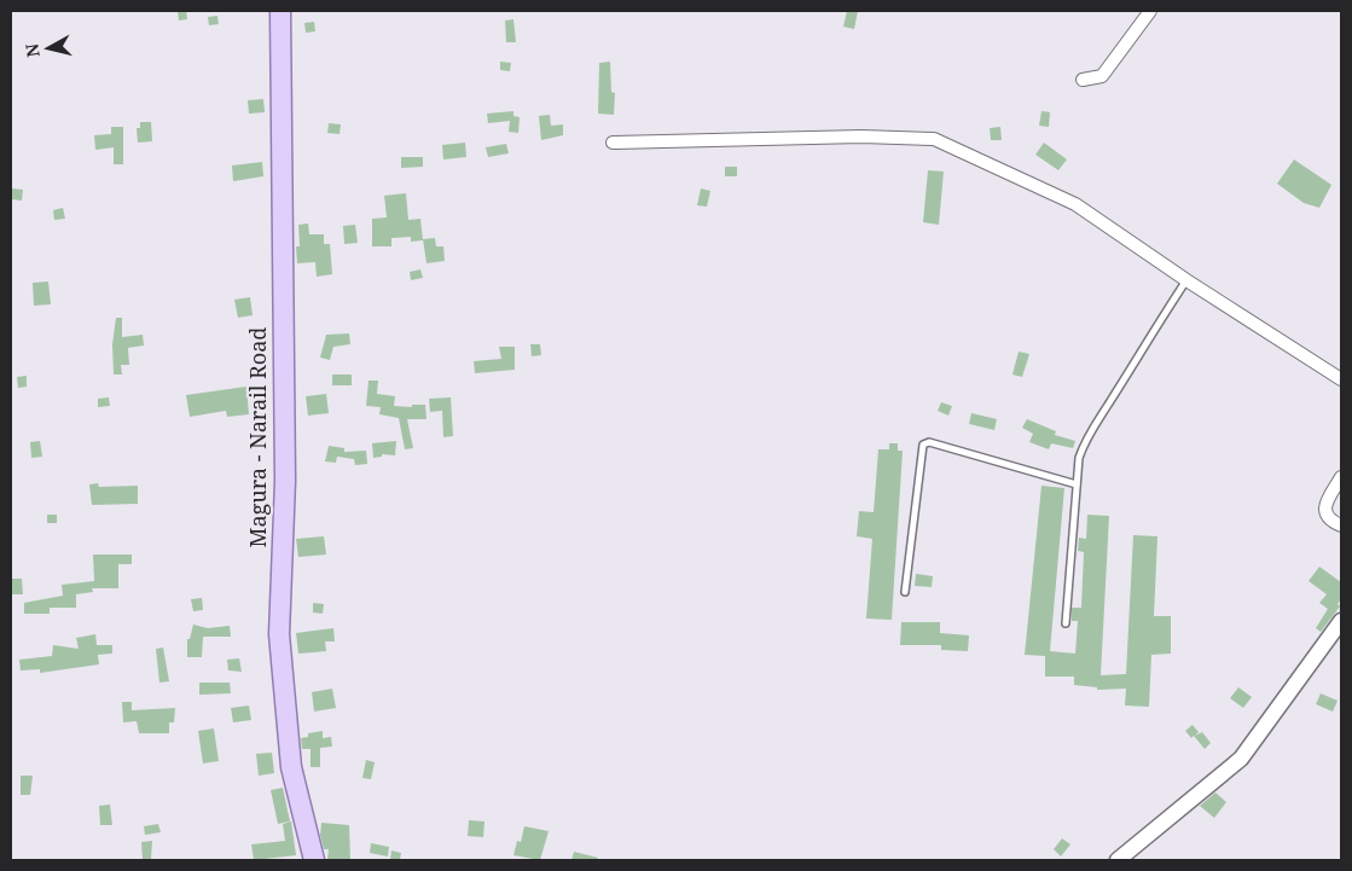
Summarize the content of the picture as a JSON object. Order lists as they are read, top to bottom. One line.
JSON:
{"streets":{"main road":["Magura - Narail Road"]},"north":"left"}
